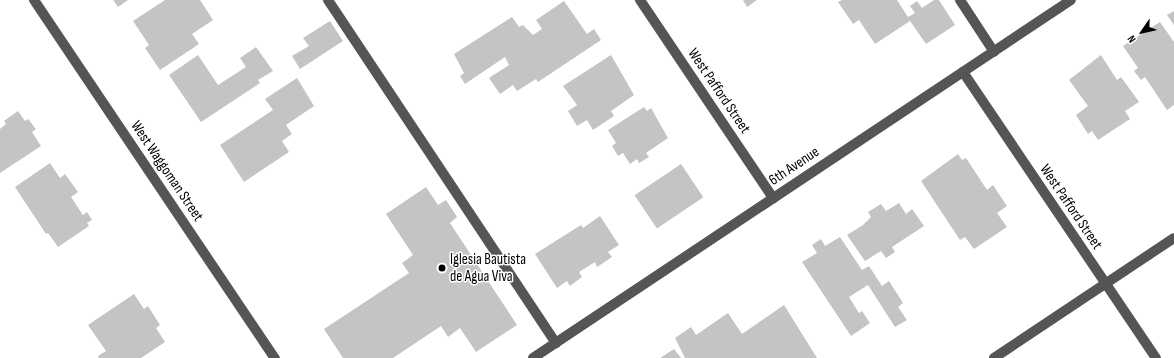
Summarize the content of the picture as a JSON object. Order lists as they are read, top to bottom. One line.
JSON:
{"streets":{"street":["West Pafford Street","6th Avenue","West Waggoman Street"]},"crossings":[["West Pafford Street","6th Avenue"]],"places":["Iglesia Bautista de Agua Viva"],"north":"bottom left"}
